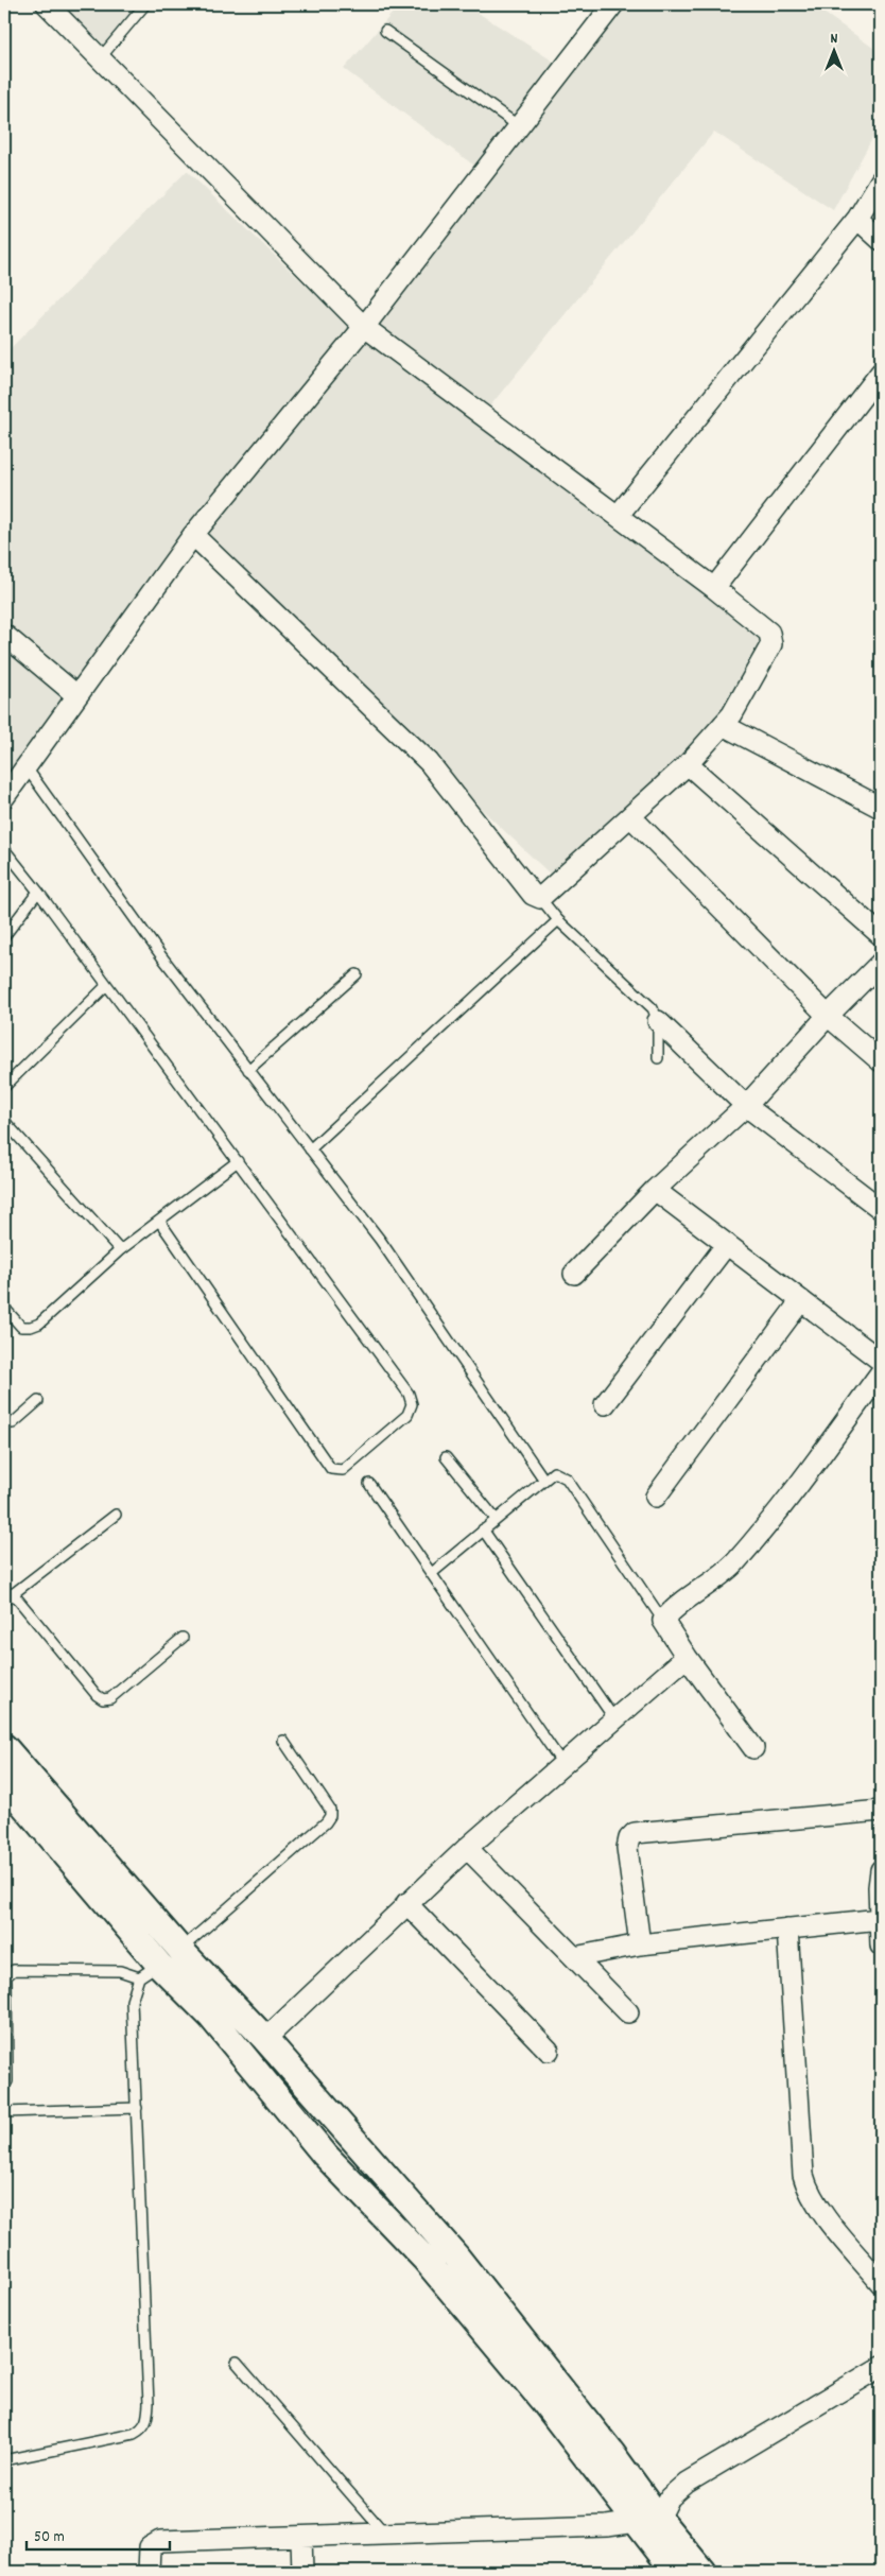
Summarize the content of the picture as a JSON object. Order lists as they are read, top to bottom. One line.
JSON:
{"scale_bar":"50 m","north":"top"}
